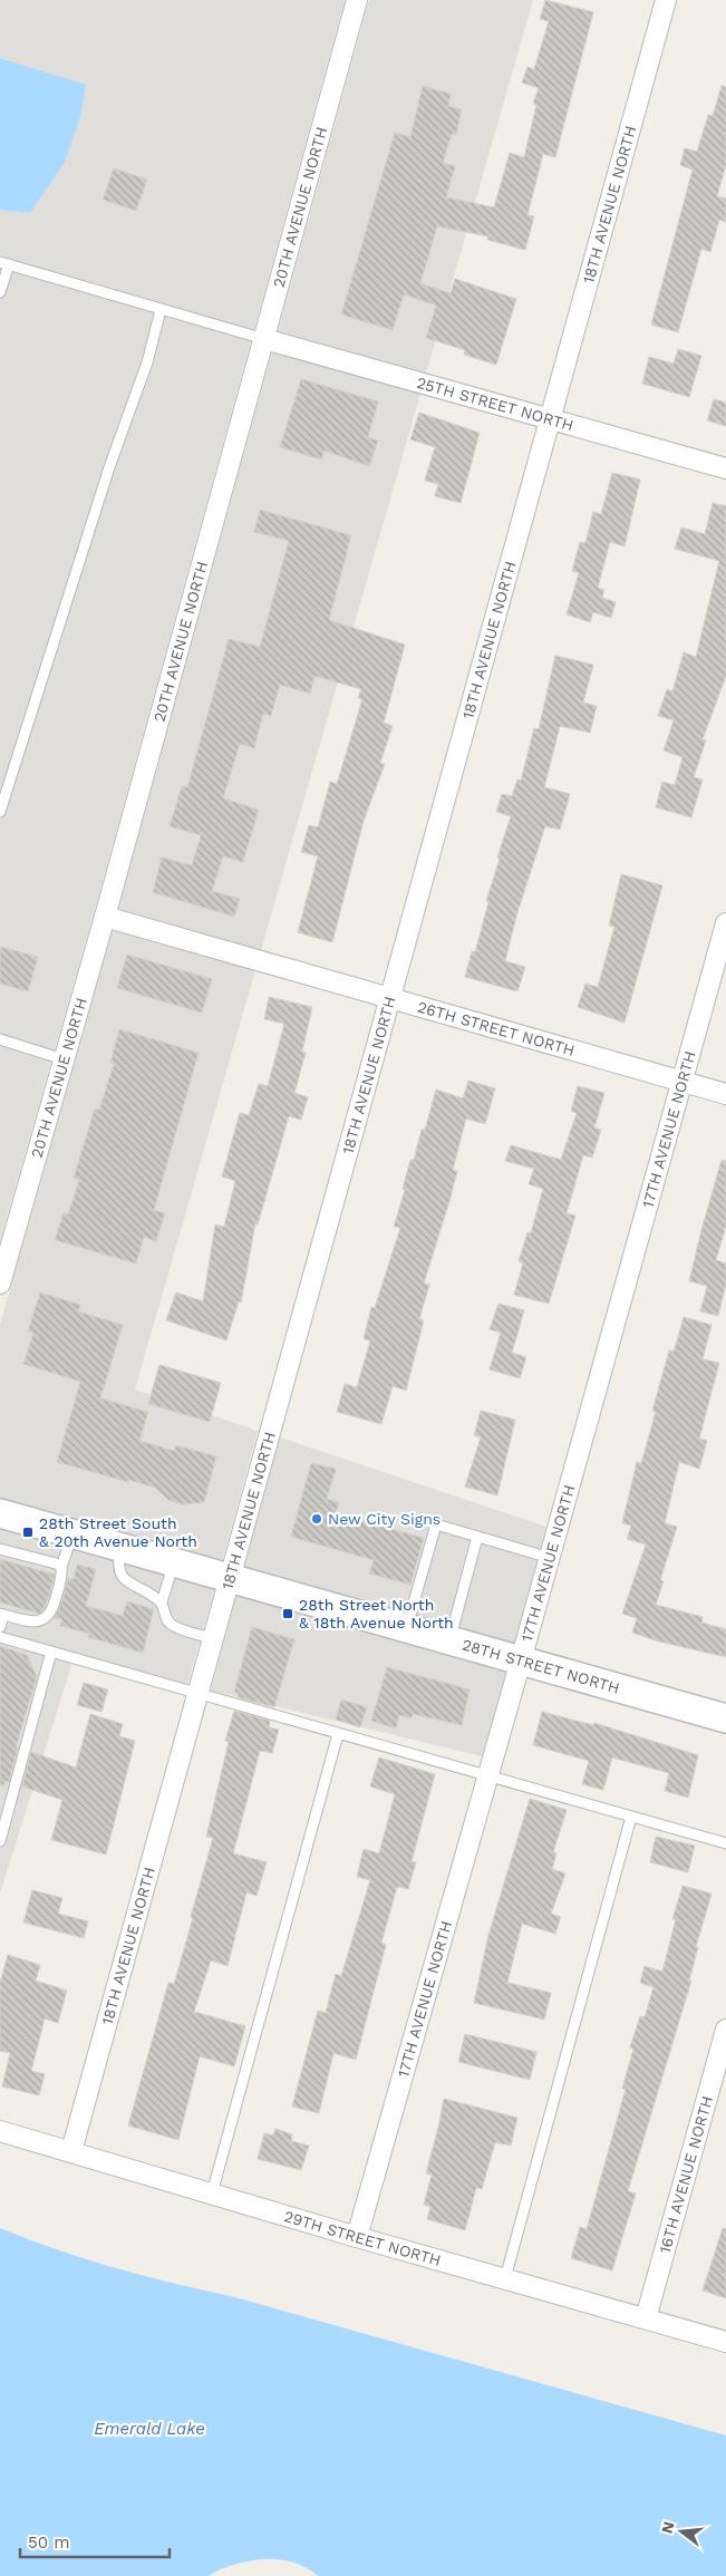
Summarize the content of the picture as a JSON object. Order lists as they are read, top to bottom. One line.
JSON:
{"streets":{"street":["18TH AVENUE NORTH","20TH AVENUE NORTH","25TH STREET NORTH","26TH STREET NORTH","17TH AVENUE NORTH","28TH STREET NORTH","16TH AVENUE NORTH","29TH STREET NORTH"]},"crossings":[["18TH AVENUE NORTH","25TH STREET NORTH"],["18TH AVENUE NORTH","26TH STREET NORTH"],["18TH AVENUE NORTH","28TH STREET NORTH"],["18TH AVENUE NORTH","29TH STREET NORTH"],["20TH AVENUE NORTH","25TH STREET NORTH"],["20TH AVENUE NORTH","26TH STREET NORTH"],["26TH STREET NORTH","17TH AVENUE NORTH"],["17TH AVENUE NORTH","28TH STREET NORTH"],["17TH AVENUE NORTH","29TH STREET NORTH"],["16TH AVENUE NORTH","29TH STREET NORTH"]],"water":["Emerald Lake"],"places":{"other":["New City Signs"],"transit":["28th Street South & 20th Avenue North","28th Street North & 18th Avenue North"]},"scale_bar":"50 m","north":"left"}
